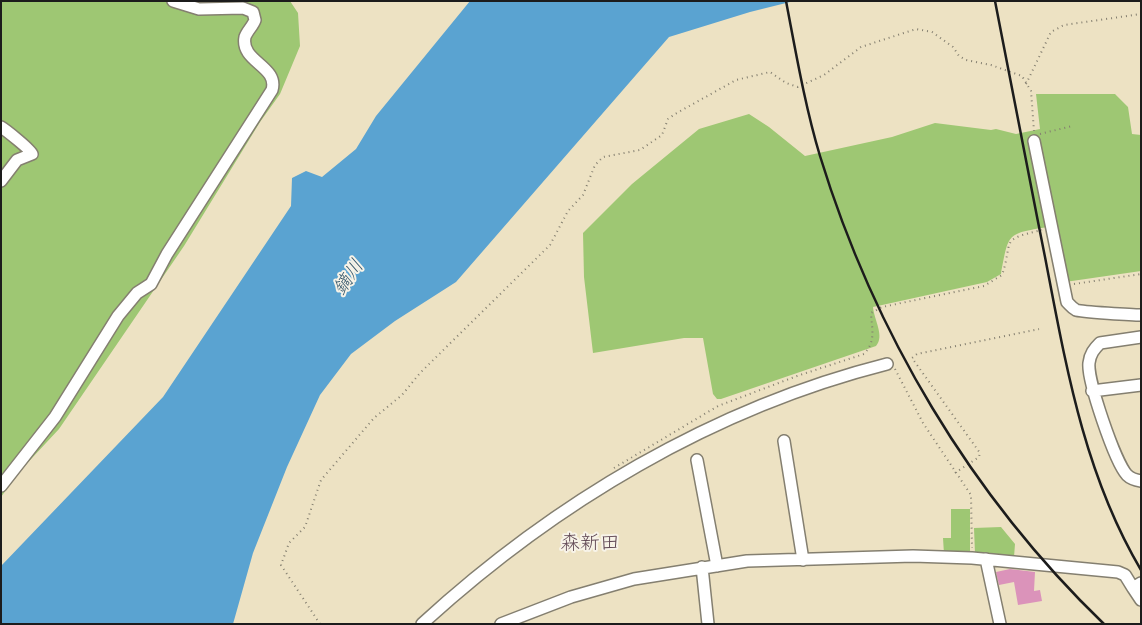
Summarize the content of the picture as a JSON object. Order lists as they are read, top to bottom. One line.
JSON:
{"districts":["森新田"],"water":["鏑川"]}
